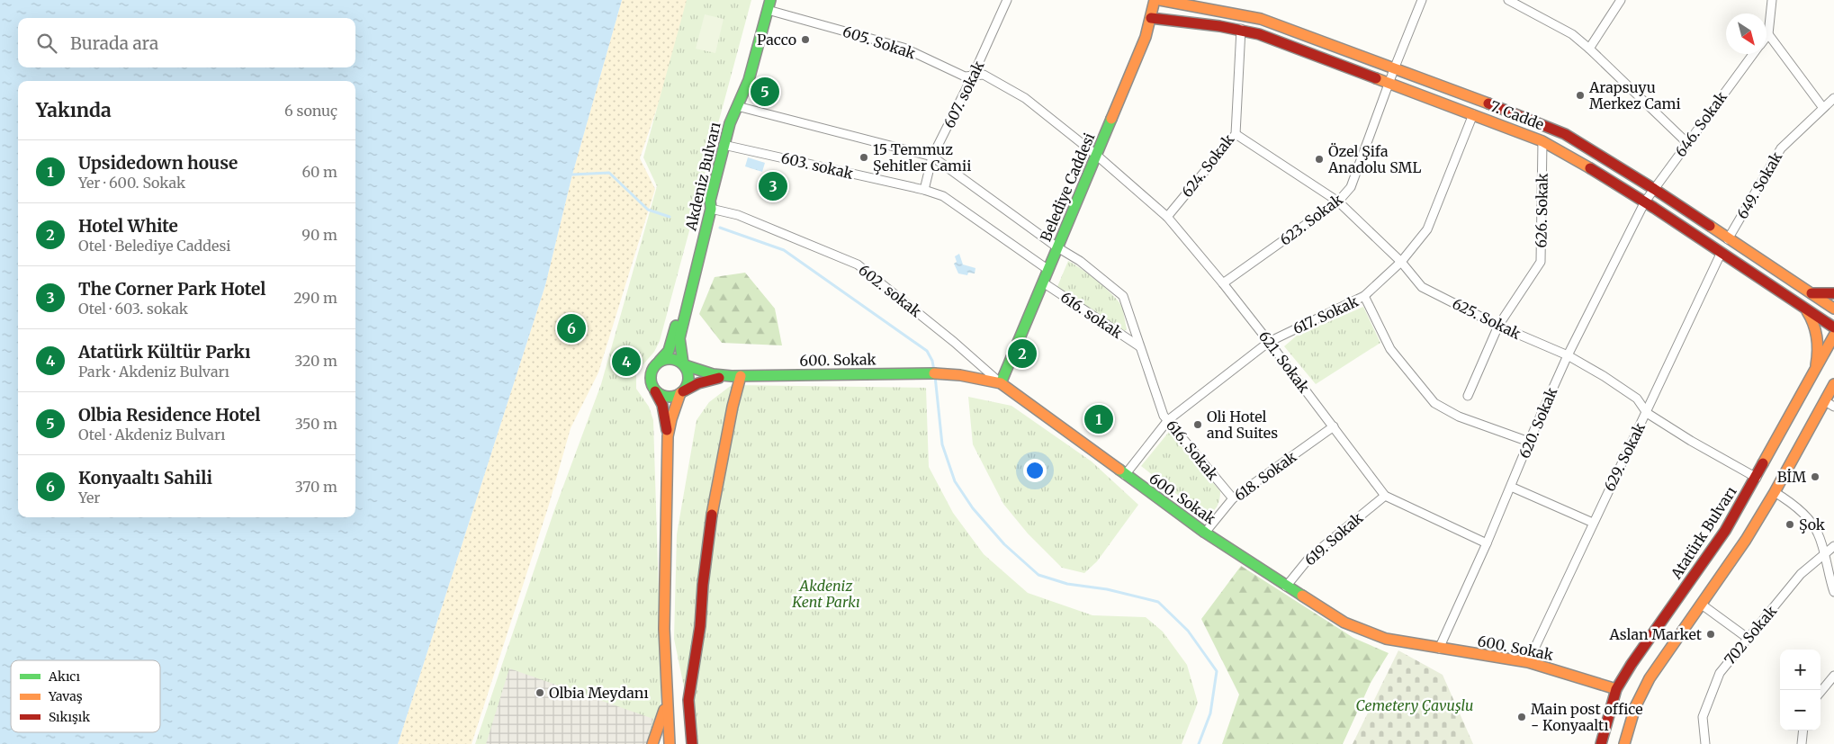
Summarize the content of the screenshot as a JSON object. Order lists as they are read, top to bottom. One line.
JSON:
{"streets":{"main road":["7. Cadde","Akdeniz Bulvarı","Belediye Caddesi","600. Sokak","Atatürk Bulvarı"],"street":["605. Sokak","607. sokak","646. Sokak","603. sokak","624. Sokak","649. Sokak","626. Sokak","623. Sokak","602. sokak","616. sokak","617. Sokak","625. Sokak","621. Sokak","620. Sokak","616. Sokak","629. Sokak","618. Sokak","619. Sokak","702 Sokak"]},"crossings":[["605. Sokak","607. sokak"],["605. Sokak","Akdeniz Bulvarı"],["605. Sokak","Belediye Caddesi"],["605. Sokak","621. Sokak"],["607. sokak","603. sokak"],["607. sokak","616. Sokak"],["7. Cadde","646. Sokak"],["7. Cadde","624. Sokak"],["7. Cadde","649. Sokak"],["7. Cadde","Belediye Caddesi"],["7. Cadde","626. Sokak"],["7. Cadde","623. Sokak"],["7. Cadde","617. Sokak"],["7. Cadde","620. Sokak"],["7. Cadde","629. Sokak"],["646. Sokak","620. Sokak"],["603. sokak","Akdeniz Bulvarı"],["603. sokak","Belediye Caddesi"],["624. Sokak","625. Sokak"],["624. Sokak","621. Sokak"],["Akdeniz Bulvarı","602. sokak"],["Belediye Caddesi","602. sokak"],["Belediye Caddesi","616. sokak"],["Belediye Caddesi","600. Sokak"],["Belediye Caddesi","621. Sokak"],["Belediye Caddesi","616. Sokak"],["626. Sokak","625. Sokak"],["623. Sokak","625. Sokak"],["623. Sokak","621. Sokak"],["602. sokak","600. Sokak"],["616. sokak","616. Sokak"],["617. Sokak","625. Sokak"],["617. Sokak","600. Sokak"],["617. Sokak","621. Sokak"],["617. Sokak","616. Sokak"],["625. Sokak","620. Sokak"],["625. Sokak","629. Sokak"],["625. Sokak","Atatürk Bulvarı"],["600. Sokak","620. Sokak"],["600. Sokak","629. Sokak"],["600. Sokak","618. Sokak"],["600. Sokak","Atatürk Bulvarı"],["600. Sokak","619. Sokak"],["621. Sokak","620. Sokak"],["621. Sokak","618. Sokak"],["621. Sokak","619. Sokak"],["616. Sokak","618. Sokak"]],"parks":["Akdeniz Kent Parkı","Cemetery Çavuşlu"],"places":["Pacco","Arapsuyu Merkez Cami","15 Temmuz Şehitler Camii","Özel Şifa Anadolu SML","Oli Hotel and Suites","BİM","Şok","Aslan Market","Olbia Meydanı","Main post office - Konyaaltı"],"legend":["Akıcı","Yavaş","Sıkışık"],"north":"bottom right","page":{"search":"Burada ara","pins":["5","3","6","2","4","1"],"heading":["Yakında","6 sonuç"],"list":[{"mark":"1","name":"Upsidedown house","note":"Yer · 600. Sokak","value":"60 m"},{"mark":"2","name":"Hotel White","note":"Otel · Belediye Caddesi","value":"90 m"},{"mark":"3","name":"The Corner Park Hotel","note":"Otel · 603. sokak","value":"290 m"},{"mark":"4","name":"Atatürk Kültür Parkı","note":"Park · Akdeniz Bulvarı","value":"320 m"},{"mark":"5","name":"Olbia Residence Hotel","note":"Otel · Akdeniz Bulvarı","value":"350 m"},{"mark":"6","name":"Konyaaltı Sahili","note":"Yer","value":"370 m"}],"map_buttons":["+","−"]}}
